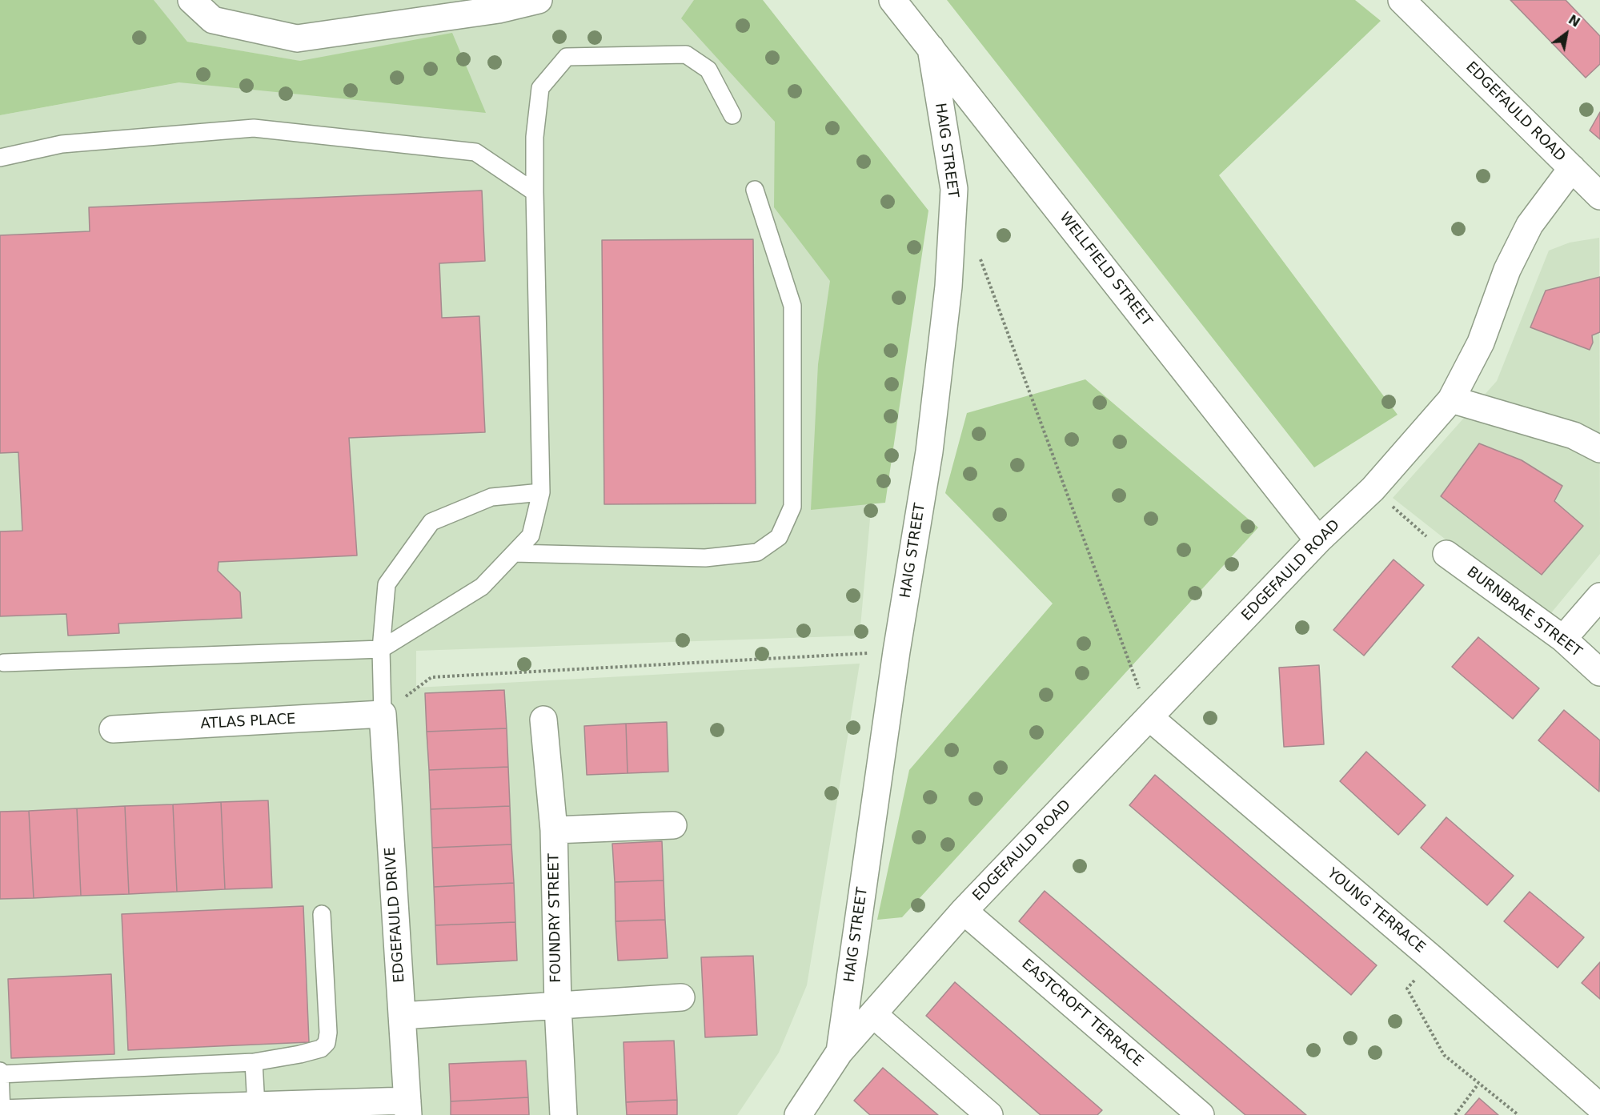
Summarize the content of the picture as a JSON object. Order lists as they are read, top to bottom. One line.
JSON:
{"streets":{"street":["EDGEFAULD ROAD","HAIG STREET","WELLFIELD STREET","BURNBRAE STREET","ATLAS PLACE","YOUNG TERRACE","EDGEFAULD DRIVE","FOUNDRY STREET","EASTCROFT TERRACE"]},"crossings":[["EDGEFAULD ROAD","HAIG STREET"],["EDGEFAULD ROAD","WELLFIELD STREET"],["EDGEFAULD ROAD","YOUNG TERRACE"],["EDGEFAULD ROAD","EASTCROFT TERRACE"],["HAIG STREET","WELLFIELD STREET"],["ATLAS PLACE","EDGEFAULD DRIVE"]],"north":"top right"}
